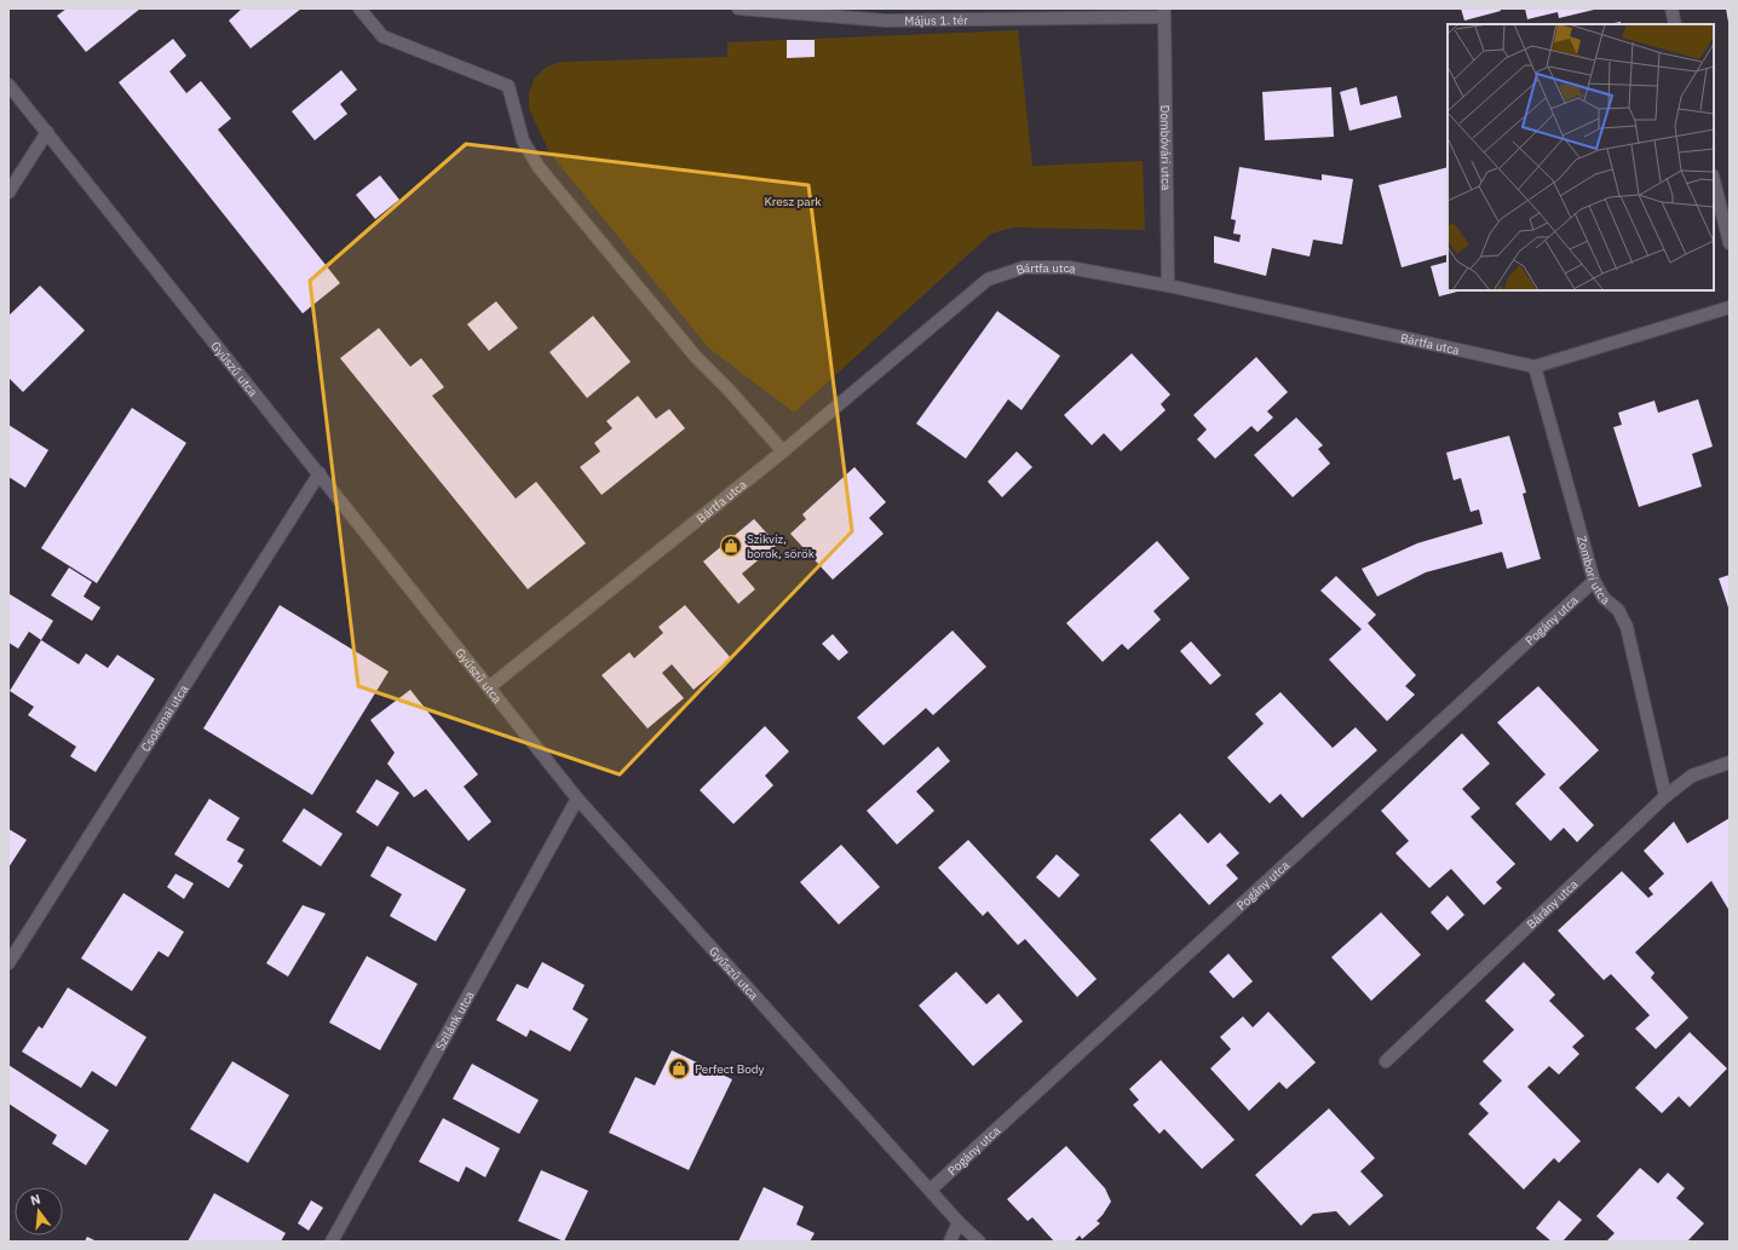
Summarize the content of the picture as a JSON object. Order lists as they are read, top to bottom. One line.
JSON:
{"streets":{"street":["Május 1. tér","Dombóvári utca","Bártfa utca","Gyűszű utca","Zombori utca","Pogány utca","Csokonai utca","Bárány utca","Szilánk utca"]},"crossings":[["Május 1. tér","Dombóvári utca"],["Dombóvári utca","Bártfa utca"],["Bártfa utca","Gyűszű utca"],["Bártfa utca","Zombori utca"],["Gyűszű utca","Pogány utca"],["Gyűszű utca","Csokonai utca"],["Gyűszű utca","Szilánk utca"],["Zombori utca","Pogány utca"],["Zombori utca","Bárány utca"]],"parks":["Kresz park"],"places":{"shop":["Szikvíz, borok, sörök","Perfect Body"]},"north":"top"}
